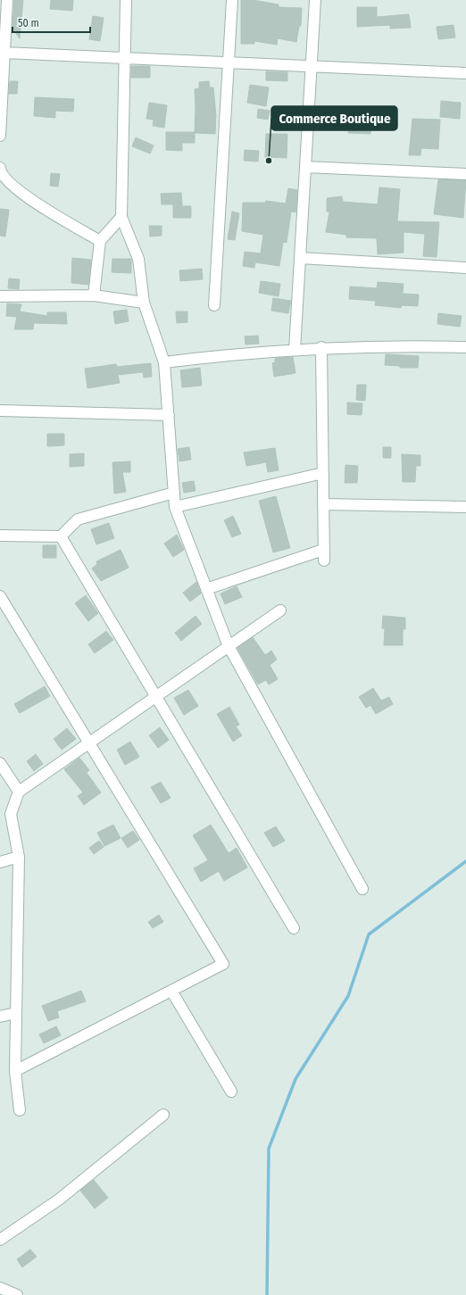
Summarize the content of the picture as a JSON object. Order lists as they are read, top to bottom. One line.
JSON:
{"places":["Commerce Boutique"],"scale_bar":"50 m"}
